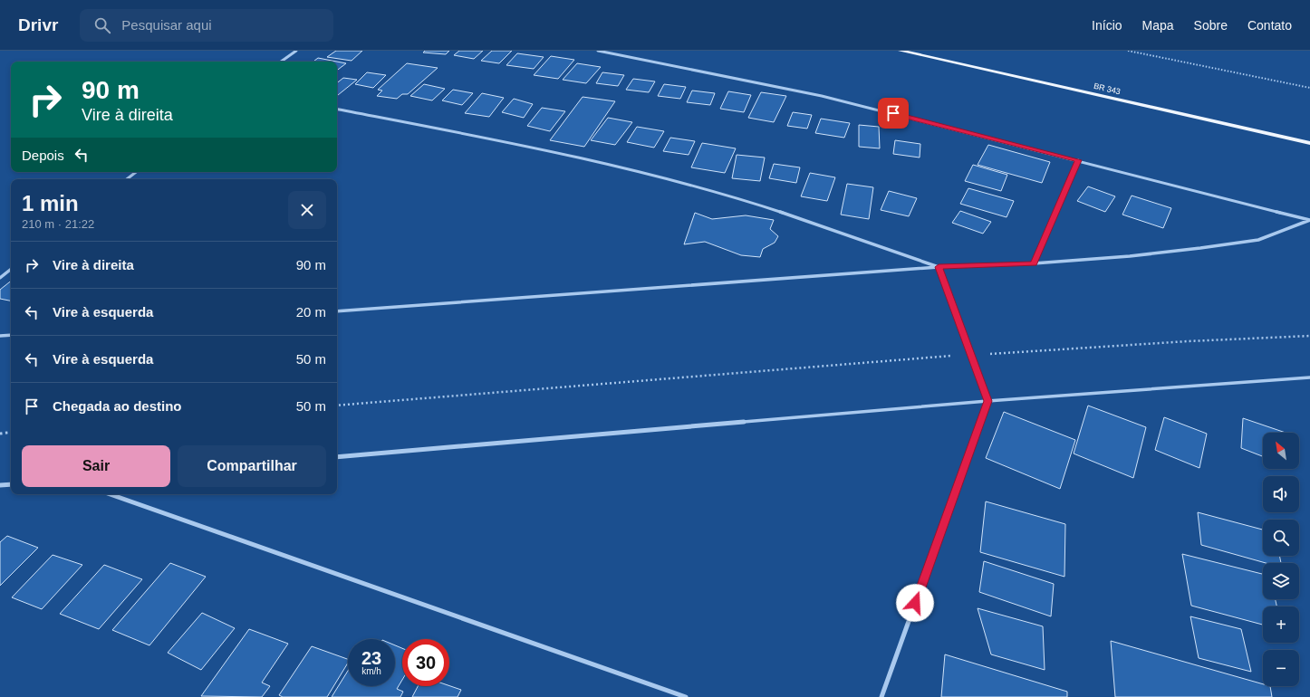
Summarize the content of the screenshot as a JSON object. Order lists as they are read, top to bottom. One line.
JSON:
{"streets":{"main road":["BR 343"]},"north":"top left","page":{"header":"Drivr","search":"Pesquisar aqui","nav":["Início","Mapa","Sobre","Contato"],"turn":["90 m","Vire à direita"],"then":"Depois","heading":["1 min","210 m · 21:22"],"list":[{"name":"Vire à direita","value":"90 m"},{"name":"Vire à esquerda","value":"20 m"},{"name":"Vire à esquerda","value":"50 m"},{"name":"Chegada ao destino","value":"50 m"}],"map_buttons":["+","−"],"buttons":["Sair","Compartilhar"],"speed":"23 km/h","limit":"30"}}
